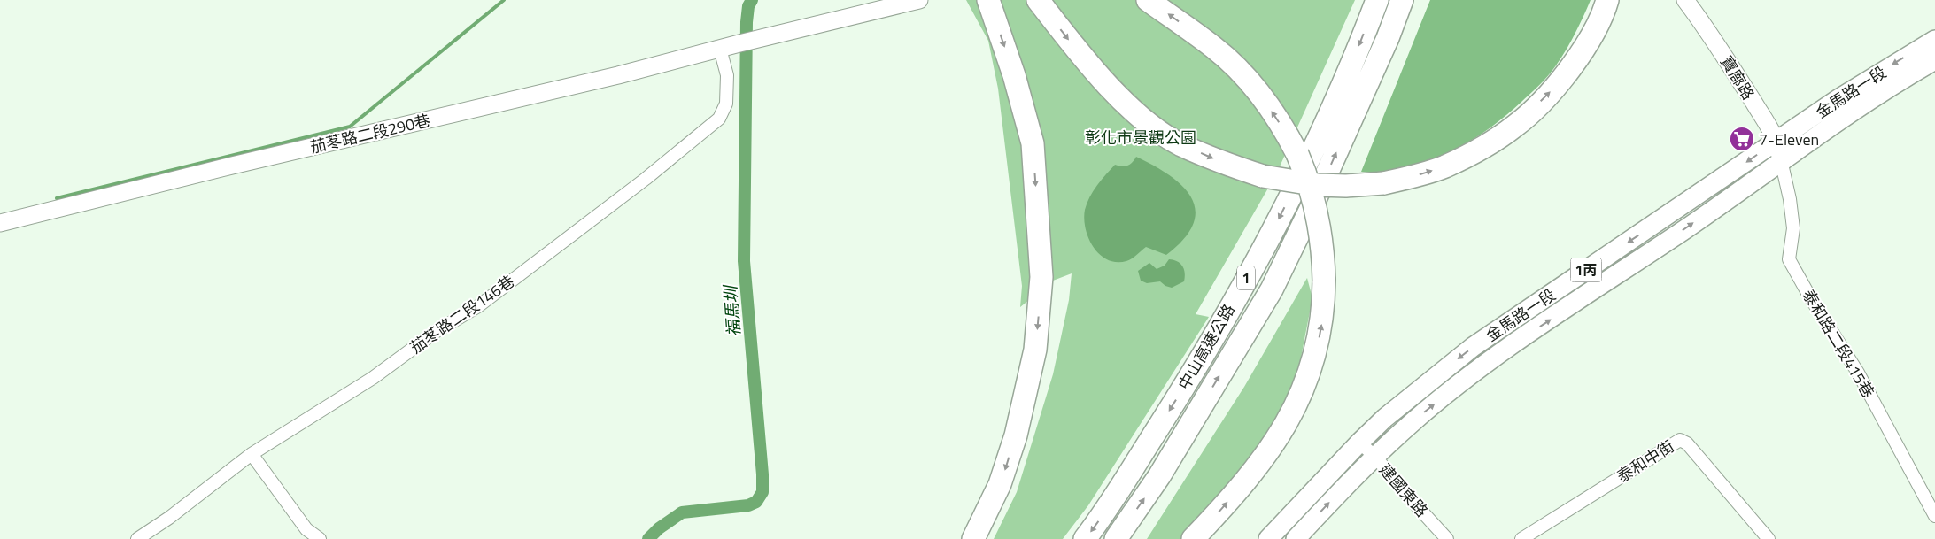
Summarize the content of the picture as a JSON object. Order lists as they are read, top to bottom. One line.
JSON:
{"streets":{"highway":["1","中山高速公路"],"main road":["金馬路一段","1丙"],"street":["寶廍路","茄苳路二段290巷","茄苳路二段146巷","泰和路二段415巷","泰和中街","建國東路"]},"crossings":[["寶廍路","金馬路一段"],["寶廍路","泰和路二段415巷"],["金馬路一段","泰和路二段415巷"],["金馬路一段","建國東路"],["茄苳路二段290巷","茄苳路二段146巷"]],"water":["福馬圳"],"parks":["彰化市景觀公園"],"places":{"supermarket":["7-Eleven"]}}
